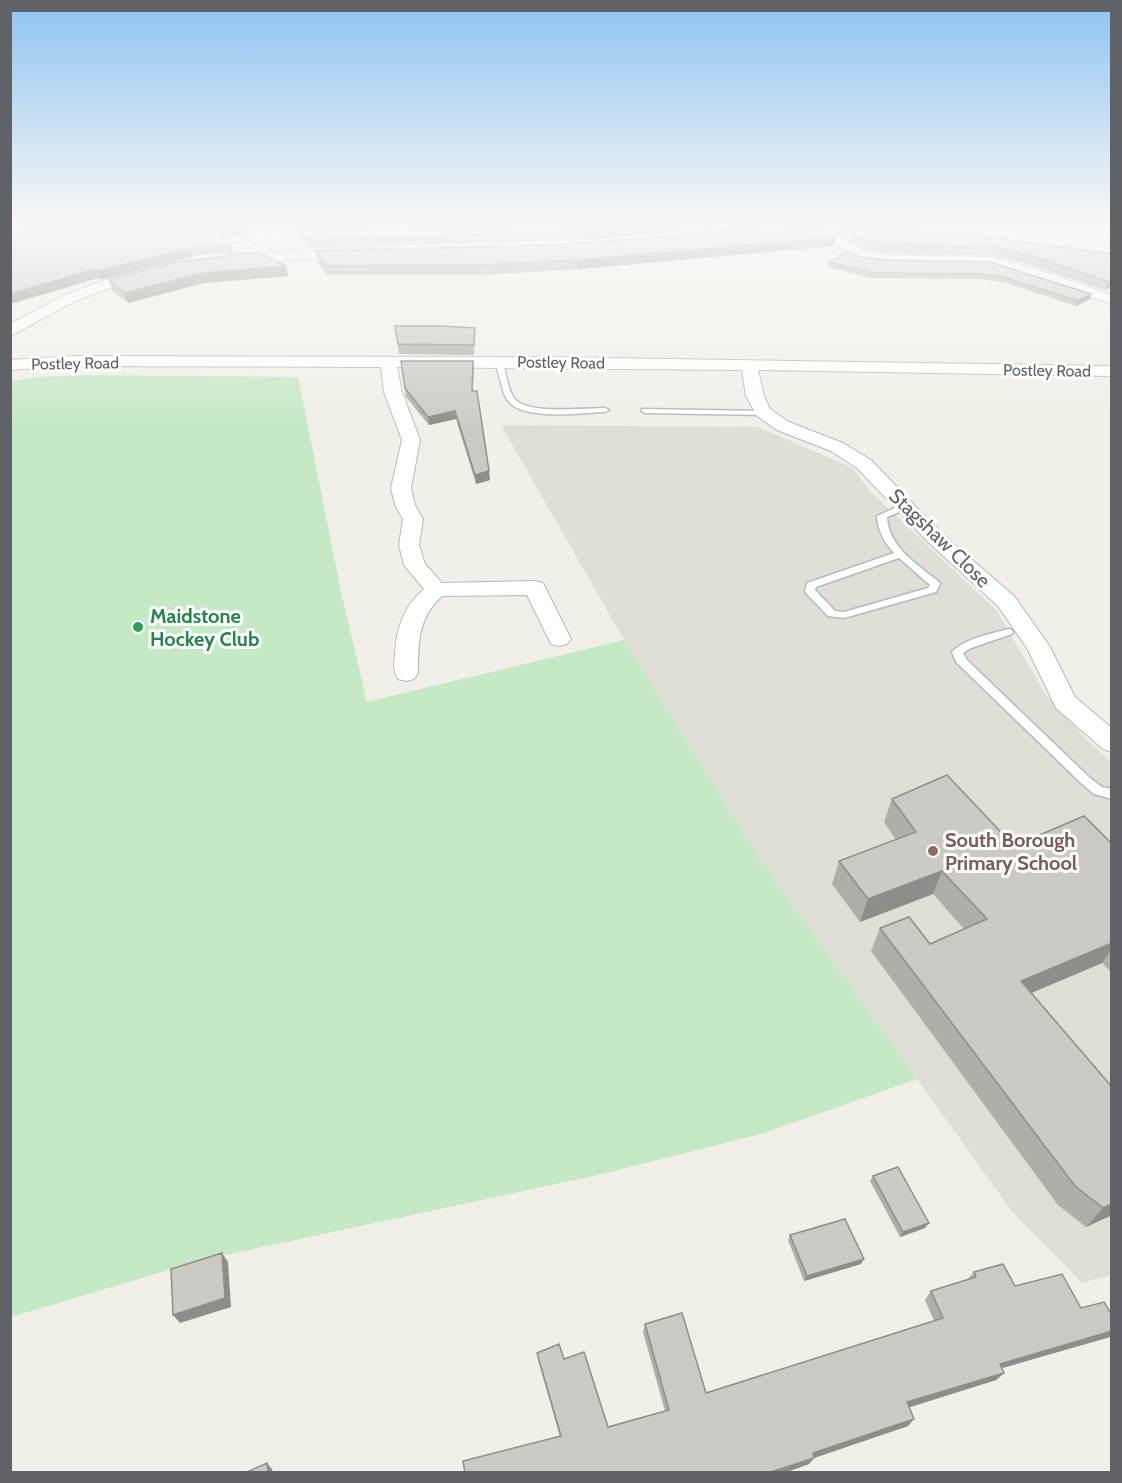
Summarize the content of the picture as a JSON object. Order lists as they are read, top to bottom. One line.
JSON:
{"streets":{"street":["Postley Road","Stagshaw Close"]},"places":["Maidstone Hockey Club","South Borough Primary School"]}
